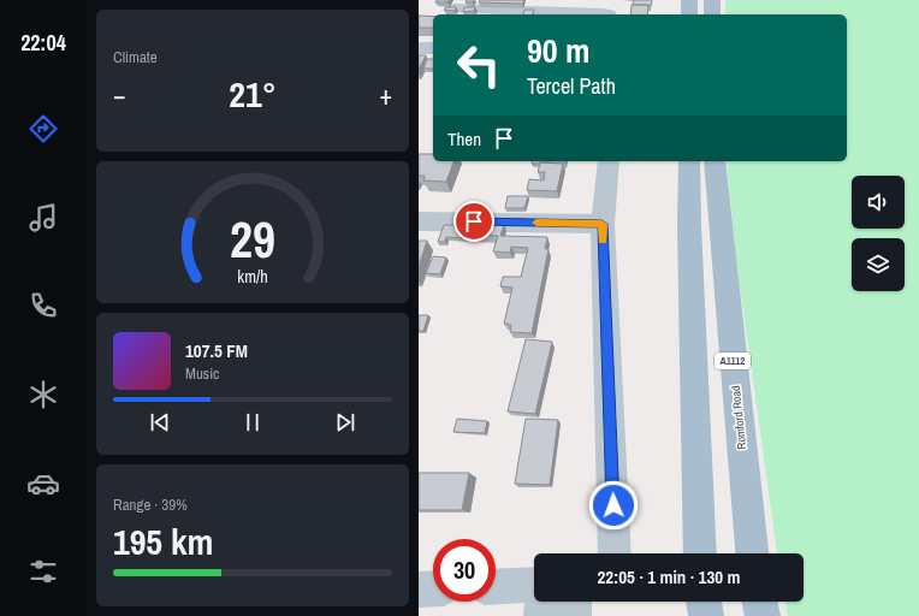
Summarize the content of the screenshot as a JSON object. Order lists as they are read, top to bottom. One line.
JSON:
{"streets":{"main road":["A1112","Romford Road"]},"page":{"tabs":"22:04","tile":["Climate",["Range · 39%","195 km"]],"turn":["90 m","Tercel Path"],"heat":["−","21°","+"],"then":"Then","song":["107.5 FM","Music"],"limit":"30","trip":"22:05 · 1 min · 130 m","gauge":["29","km/h"]}}
